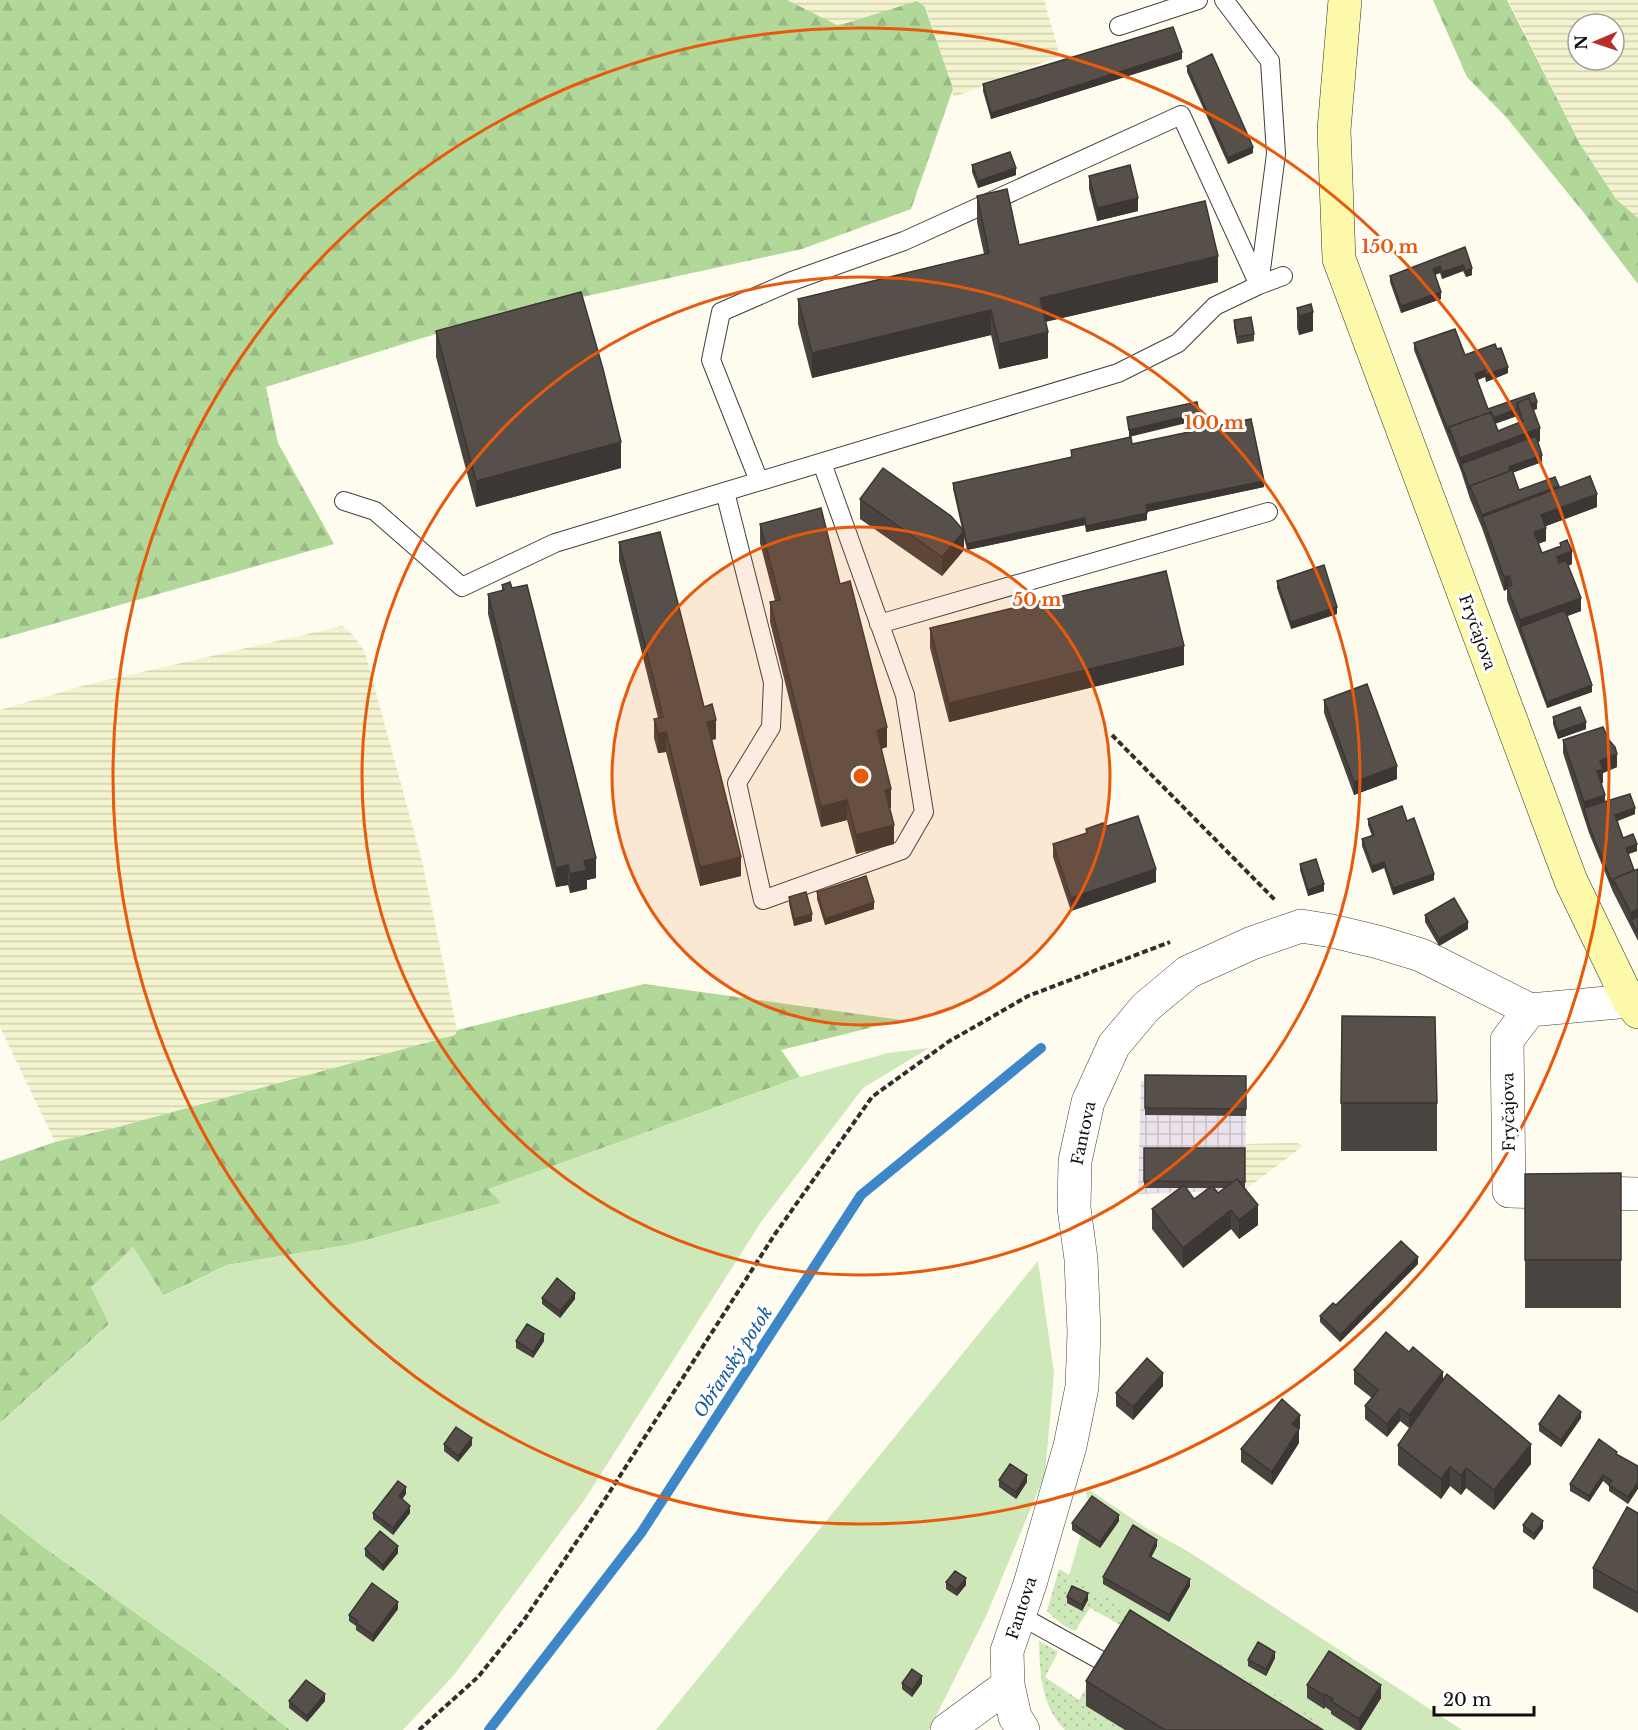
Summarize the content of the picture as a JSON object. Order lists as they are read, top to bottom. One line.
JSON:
{"streets":{"main road":["Fryčajova"],"street":["Fantova"]},"crossings":[["Fryčajova","Fantova"]],"water":["Obřanský potok"],"scale_bar":"20 m","north":"left","rings":["150 m","100 m","50 m"]}
